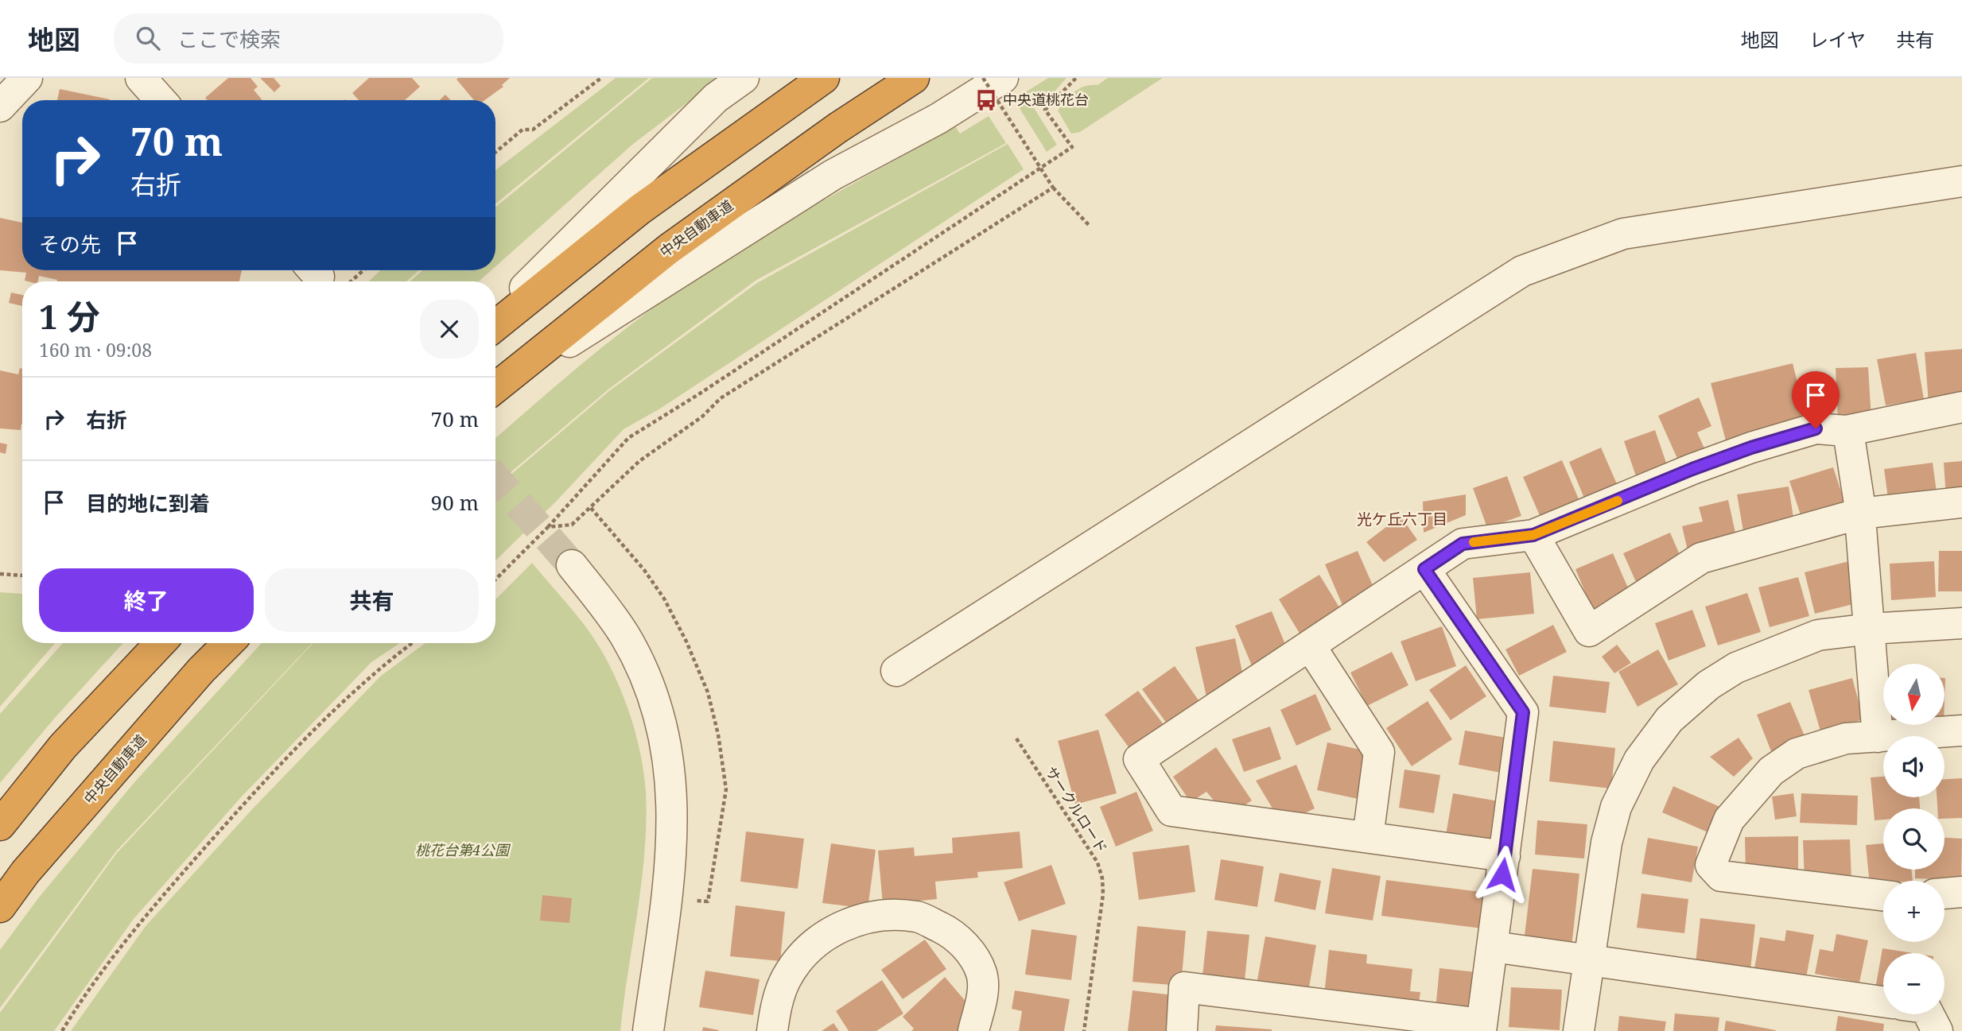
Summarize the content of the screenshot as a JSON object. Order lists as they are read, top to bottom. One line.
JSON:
{"streets":{"highway":["中央自動車道"],"path":["サークルロード"]},"districts":["光ケ丘六丁目"],"parks":["桃花台第4公園"],"places":{"bus stop":["中央道桃花台"]},"north":"bottom","page":{"header":"地図","search":"ここで検索","nav":["地図","レイヤ","共有"],"turn":["70 m","右折"],"then":"その先","heading":["1 分","160 m · 09:08"],"list":[{"name":"右折","value":"70 m"},{"name":"目的地に到着","value":"90 m"}],"buttons":["終了","共有"],"map_buttons":["+","−"]}}
